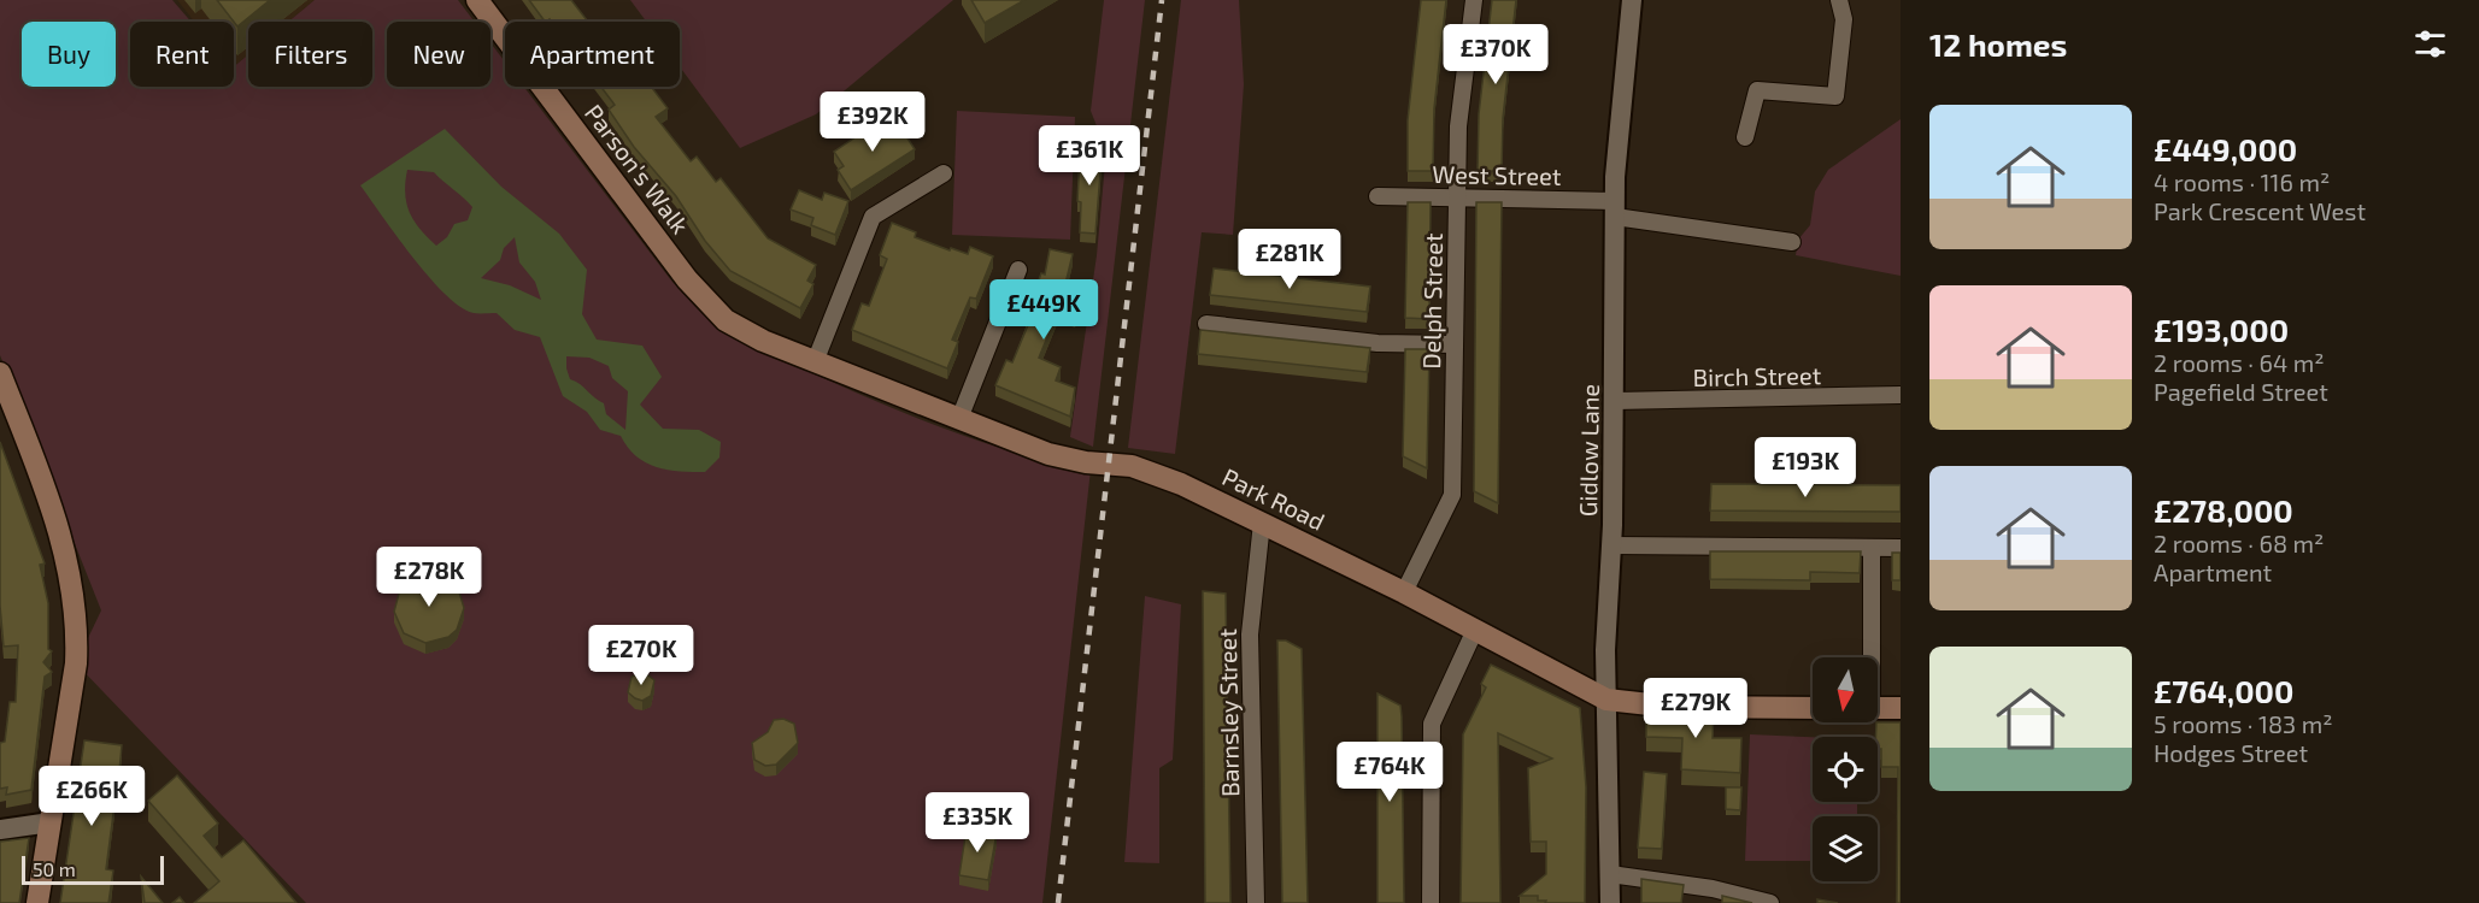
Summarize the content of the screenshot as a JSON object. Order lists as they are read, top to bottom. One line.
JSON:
{"streets":{"main road":["Parson's Walk","Park Road"],"street":["West Street","Delph Street","Birch Street","Gidlow Lane","Barnsley Street"]},"crossings":[["Parson's Walk","Park Road"],["West Street","Delph Street"],["West Street","Gidlow Lane"],["Delph Street","Park Road"],["Birch Street","Gidlow Lane"],["Gidlow Lane","Park Road"],["Park Road","Barnsley Street"]],"scale_bar":"50 m","north":"bottom","page":{"heading":"12 homes","chip":["Buy","Rent","Filters","New","Apartment"],"price":["£370K","£392K","£361K","£281K","£449K","£193K","£278K","£270K","£279K","£764K","£266K","£335K"],"list":[{"name":"£449,000","note":"4 rooms · 116 m² · Park Crescent West"},{"name":"£193,000","note":"2 rooms · 64 m² · Pagefield Street"},{"name":"£278,000","note":"2 rooms · 68 m² · Apartment"},{"name":"£764,000","note":"5 rooms · 183 m² · Hodges Street"}],"scale":"50 m"}}
